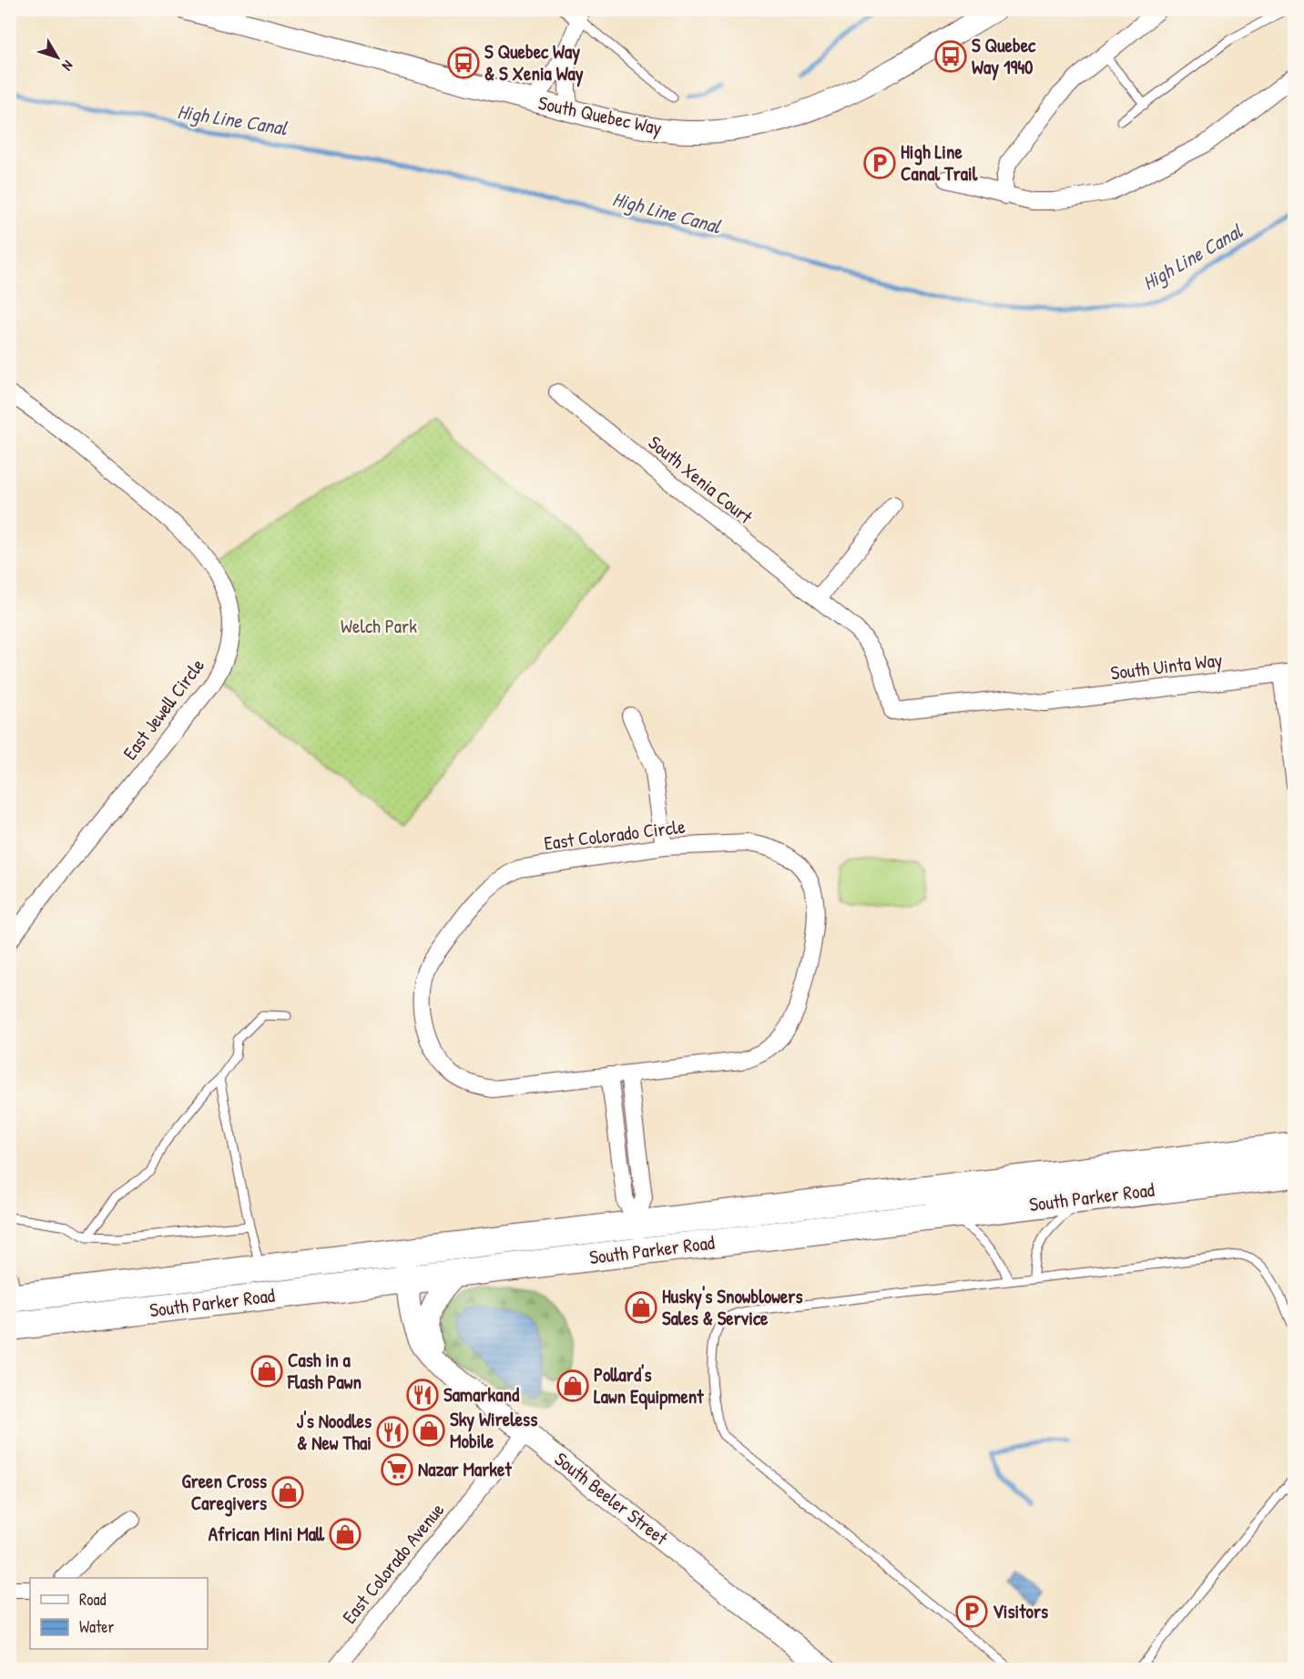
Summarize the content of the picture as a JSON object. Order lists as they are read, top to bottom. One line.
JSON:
{"streets":{"main road":["South Parker Road"],"street":["South Quebec Way","South Xenia Court","South Uinta Way","East Jewell Circle","East Colorado Circle","South Beeler Street","East Colorado Avenue"]},"crossings":[["South Xenia Court","South Uinta Way"],["South Parker Road","South Beeler Street"],["South Beeler Street","East Colorado Avenue"]],"water":["High Line Canal"],"parks":["Welch Park"],"places":{"bus stop":["S Quebec Way 1940","S Quebec Way & S Xenia Way"],"parking":["High Line Canal Trail","Visitors"],"shop":["Husky's Snowblowers Sales & Service","Cash in a Flash Pawn","Pollard's Lawn Equipment","Sky Wireless Mobile","Green Cross Caregivers","African Mini Mall"],"restaurant":["Samarkand","J's Noodles & New Thai"],"supermarket":["Nazar Market"]},"legend":["Road","Water"],"north":"bottom right"}
